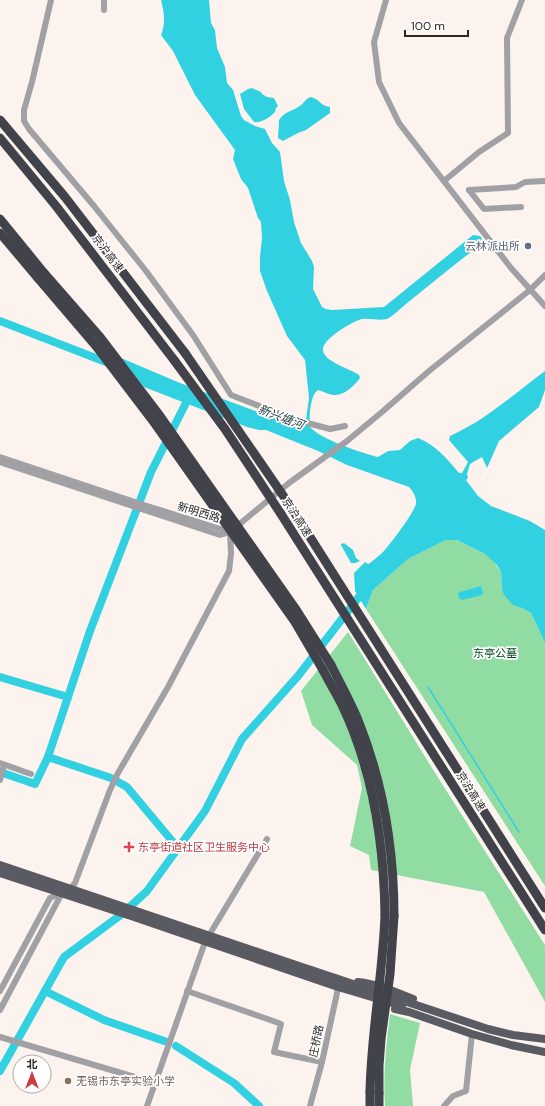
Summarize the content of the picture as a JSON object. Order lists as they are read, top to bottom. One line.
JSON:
{"streets":{"highway":["京沪高速"],"street":["新明西路","庄桥路"]},"water":["新兴塘河"],"parks":["东亭公墓"],"places":{"other":["云林派出所","无锡市东亭实验小学"],"health":["东亭街道社区卫生服务中心"]},"scale_bar":"100 m","north":"top"}
